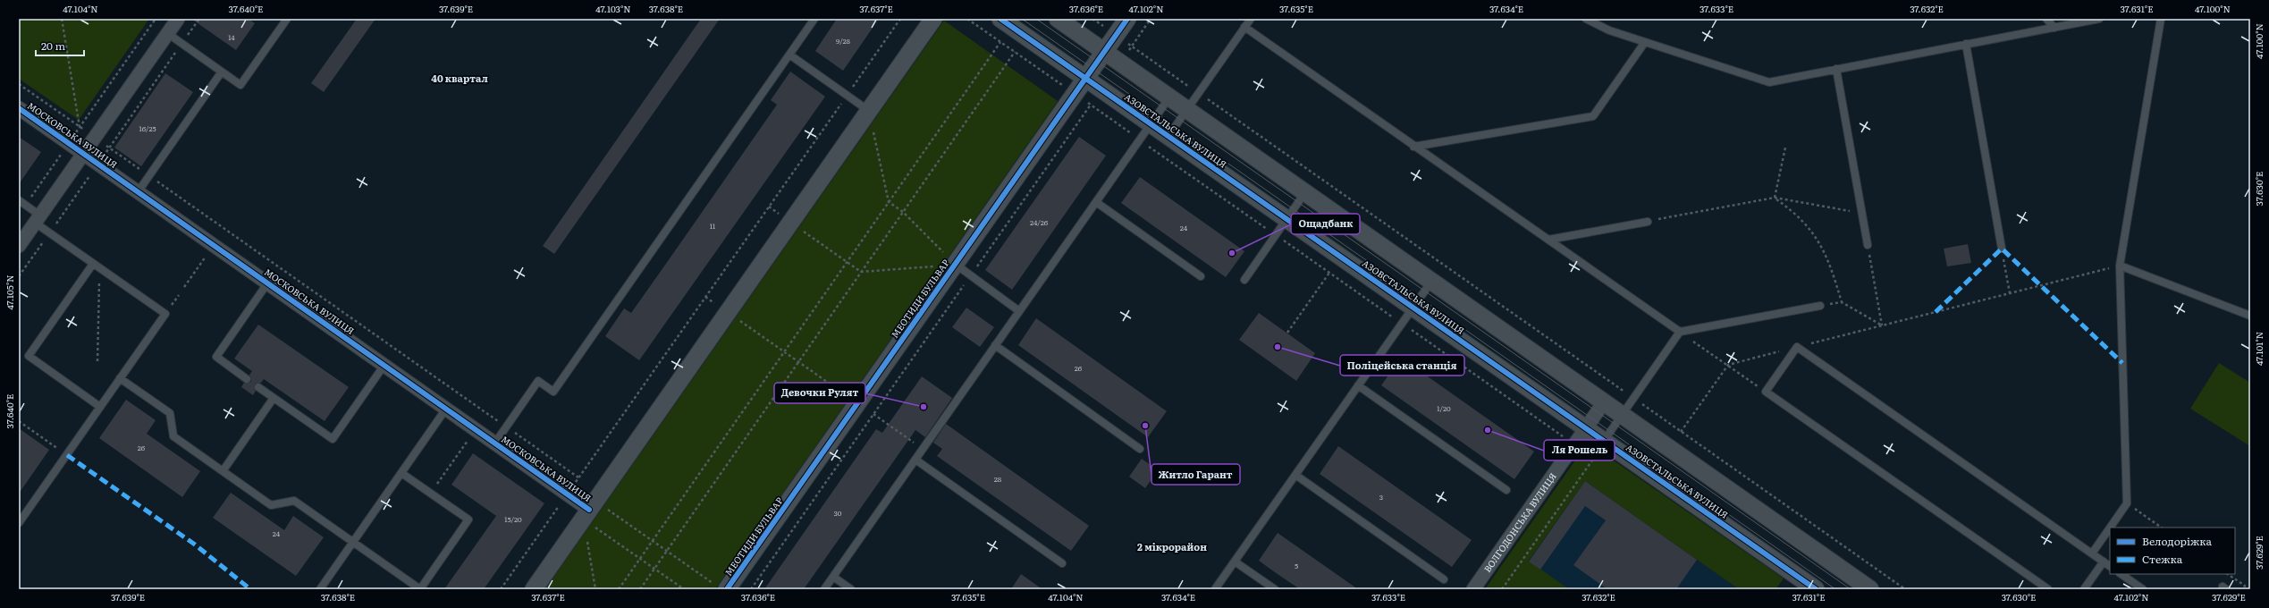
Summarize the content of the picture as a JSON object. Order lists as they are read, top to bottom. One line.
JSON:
{"streets":{"street":["АЗОВСТАЛЬСЬКА ВУЛИЦЯ","МОСКОВСЬКА ВУЛИЦЯ","МЕОТИДИ БУЛЬВАР","ВОЛГОДОНСЬКА ВУЛИЦЯ"]},"crossings":[["АЗОВСТАЛЬСЬКА ВУЛИЦЯ","МЕОТИДИ БУЛЬВАР"],["АЗОВСТАЛЬСЬКА ВУЛИЦЯ","ВОЛГОДОНСЬКА ВУЛИЦЯ"]],"districts":["40 квартал","2 мікрорайон"],"places":["Ощадбанк","Поліцейська станція","Девочки Рулят","Житло Гарант","Ля Рошель"],"house_numbers":["14","9/28","16/25","24/26","11","24","26","1/20","26","28","3","30","15/20","24","5"],"legend":["Велодоріжка","Стежка"],"scale_bar":"20 m","coordinates":["47.104°N","37.640°E","37.639°E","47.103°N","37.638°E","37.637°E","37.636°E","47.102°N","37.635°E","37.634°E","37.633°E","37.632°E","37.631°E","47.100°N","37.630°E","47.105°N","47.101°N","37.629°E"]}
